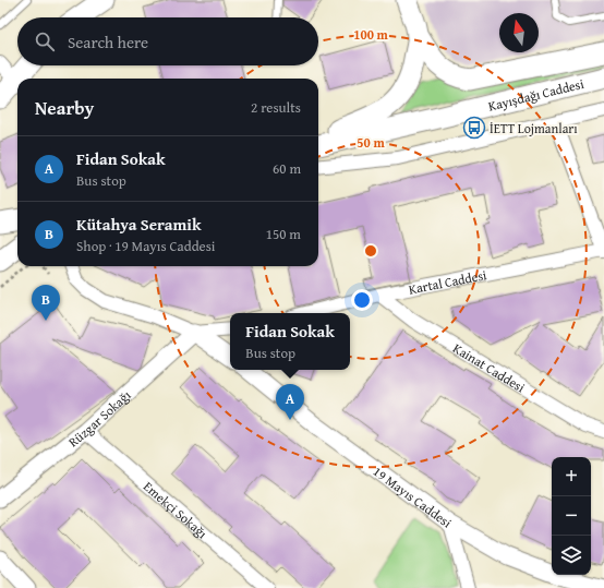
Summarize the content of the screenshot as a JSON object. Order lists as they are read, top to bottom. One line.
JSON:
{"streets":{"main road":["Kayışdağı Caddesi"],"street":["Kartal Caddesi","Kainat Caddesi","Rüzgar Sokağı","19 Mayıs Caddesi","Emekçi Sokağı"]},"crossings":[["Kartal Caddesi","Kainat Caddesi"],["Rüzgar Sokağı","Emekçi Sokağı"]],"places":{"bus stop":["İETT Lojmanları"]},"north":"top","page":{"search":"Search here","heading":["Nearby","2 results"],"list":[{"mark":"A","name":"Fidan Sokak","note":"Bus stop","value":"60 m"},{"mark":"B","name":"Kütahya Seramik","note":"Shop · 19 Mayıs Caddesi","value":"150 m"}],"pins":["B","A"],"popup":["Fidan Sokak","Bus stop"],"map_buttons":["+","−"]},"rings":["100 m","50 m"]}
